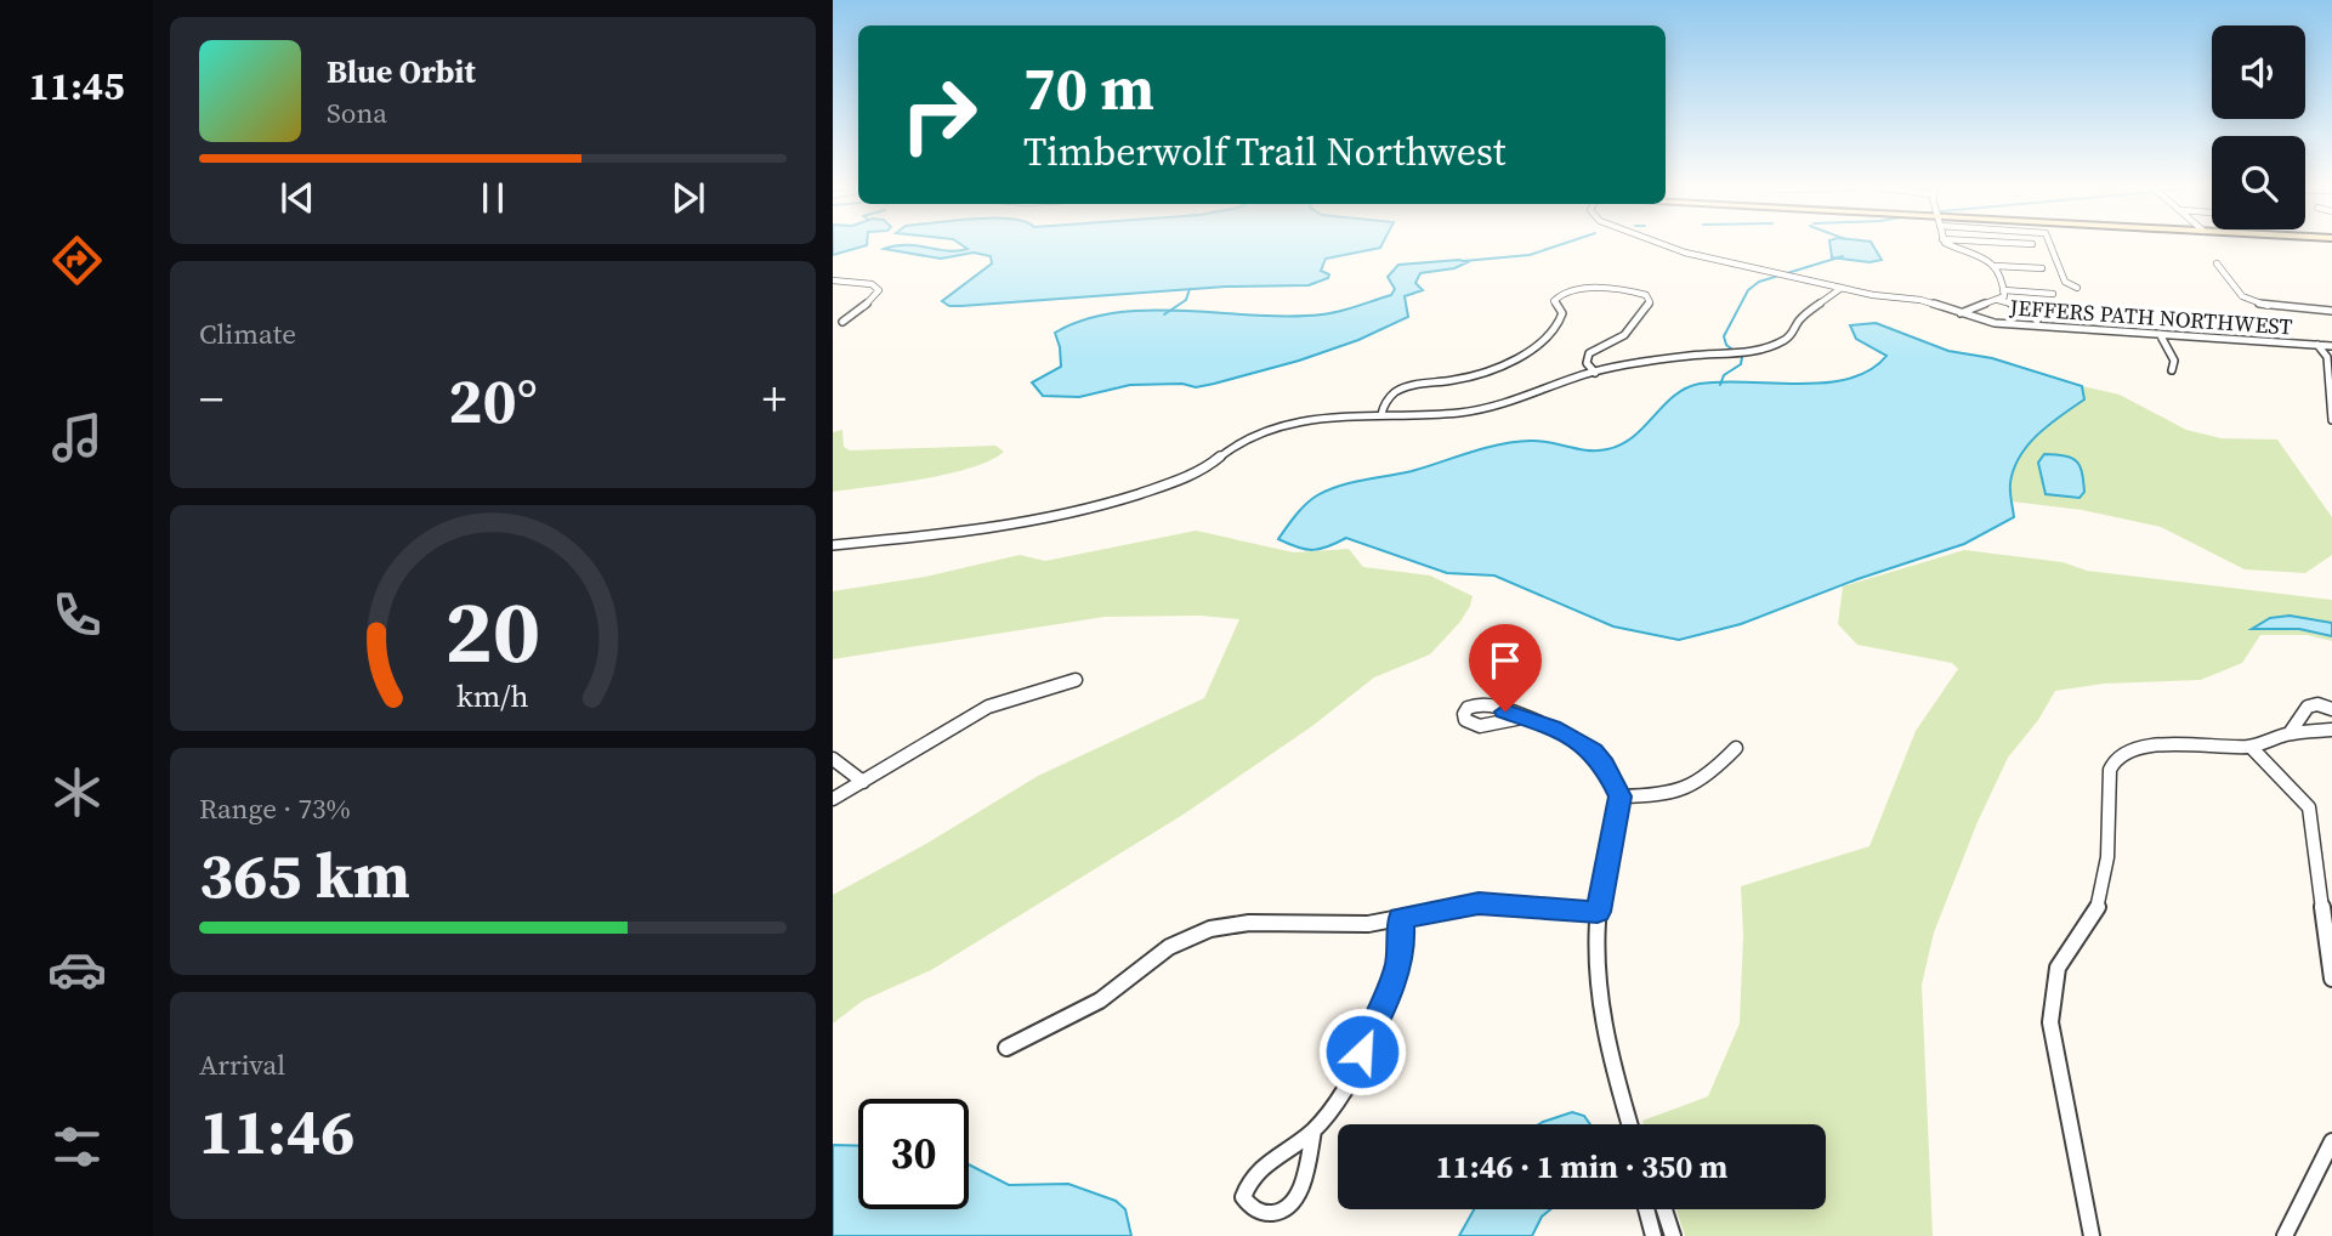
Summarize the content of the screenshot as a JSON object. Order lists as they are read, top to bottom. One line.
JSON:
{"streets":{"street":["JEFFERS PATH NORTHWEST"]},"page":{"tabs":"11:45","turn":["70 m","Timberwolf Trail Northwest"],"song":["Blue Orbit","Sona"],"tile":["Climate",["Range · 73%","365 km"],["Arrival","11:46"]],"heat":["−","20°","+"],"limit":"30","trip":"11:46 · 1 min · 350 m","gauge":["20","km/h"]}}
